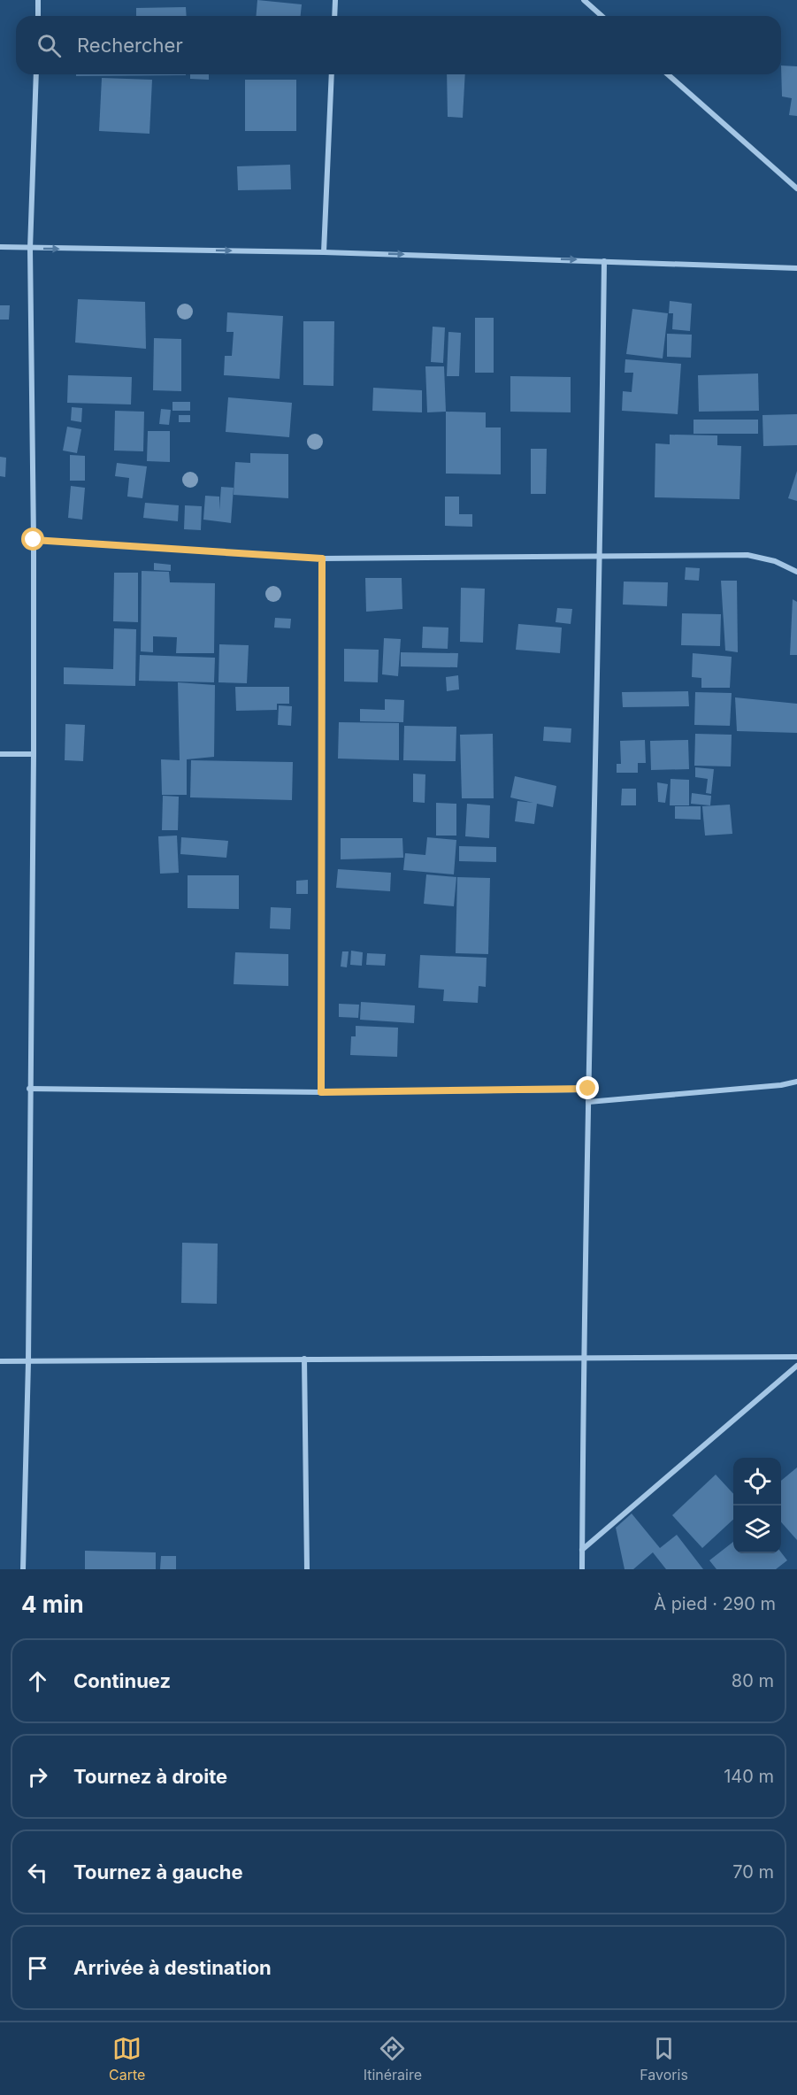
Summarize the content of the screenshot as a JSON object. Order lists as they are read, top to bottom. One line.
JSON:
{"page":{"search":"Rechercher","heading":["4 min","À pied · 290 m"],"list":[["Continuez","80 m"],["Tournez à droite","140 m"],["Tournez à gauche","70 m"],"Arrivée à destination"],"nav":["Carte","Itinéraire","Favoris"]}}
